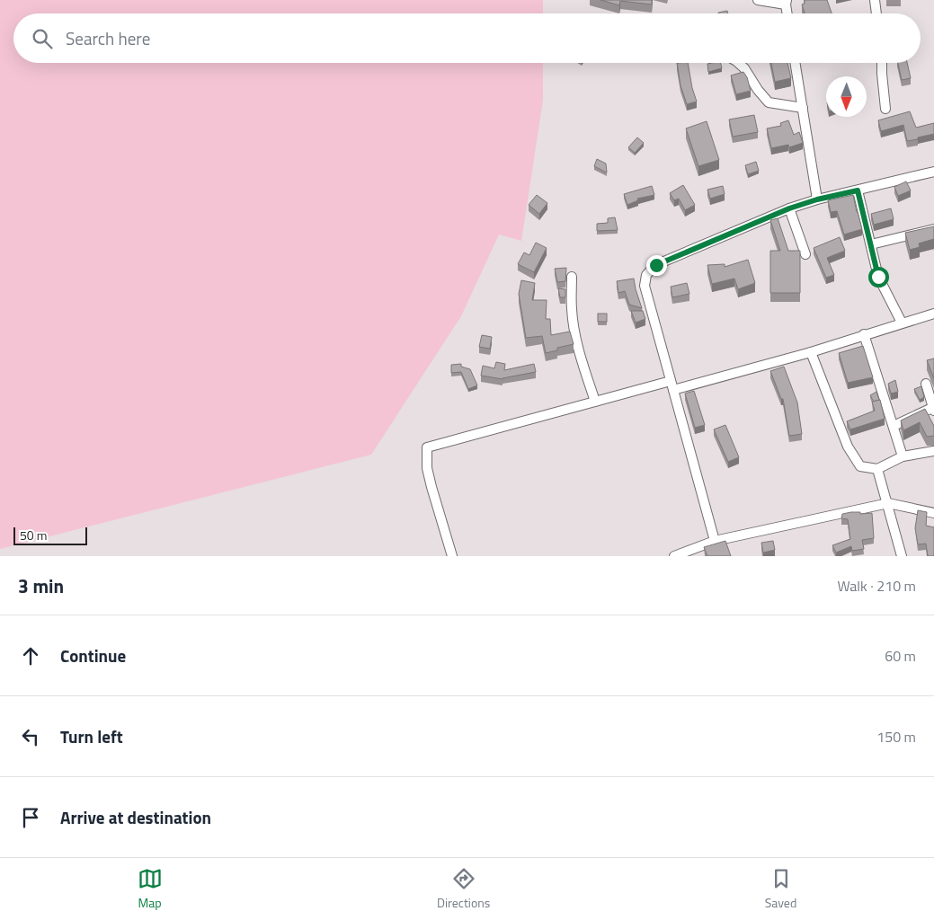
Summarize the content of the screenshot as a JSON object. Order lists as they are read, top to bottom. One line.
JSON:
{"scale_bar":"50 m","north":"bottom","page":{"search":"Search here","scale":"50 m","heading":["3 min","Walk · 210 m"],"list":[["Continue","60 m"],["Turn left","150 m"],"Arrive at destination"],"nav":["Map","Directions","Saved"]}}
